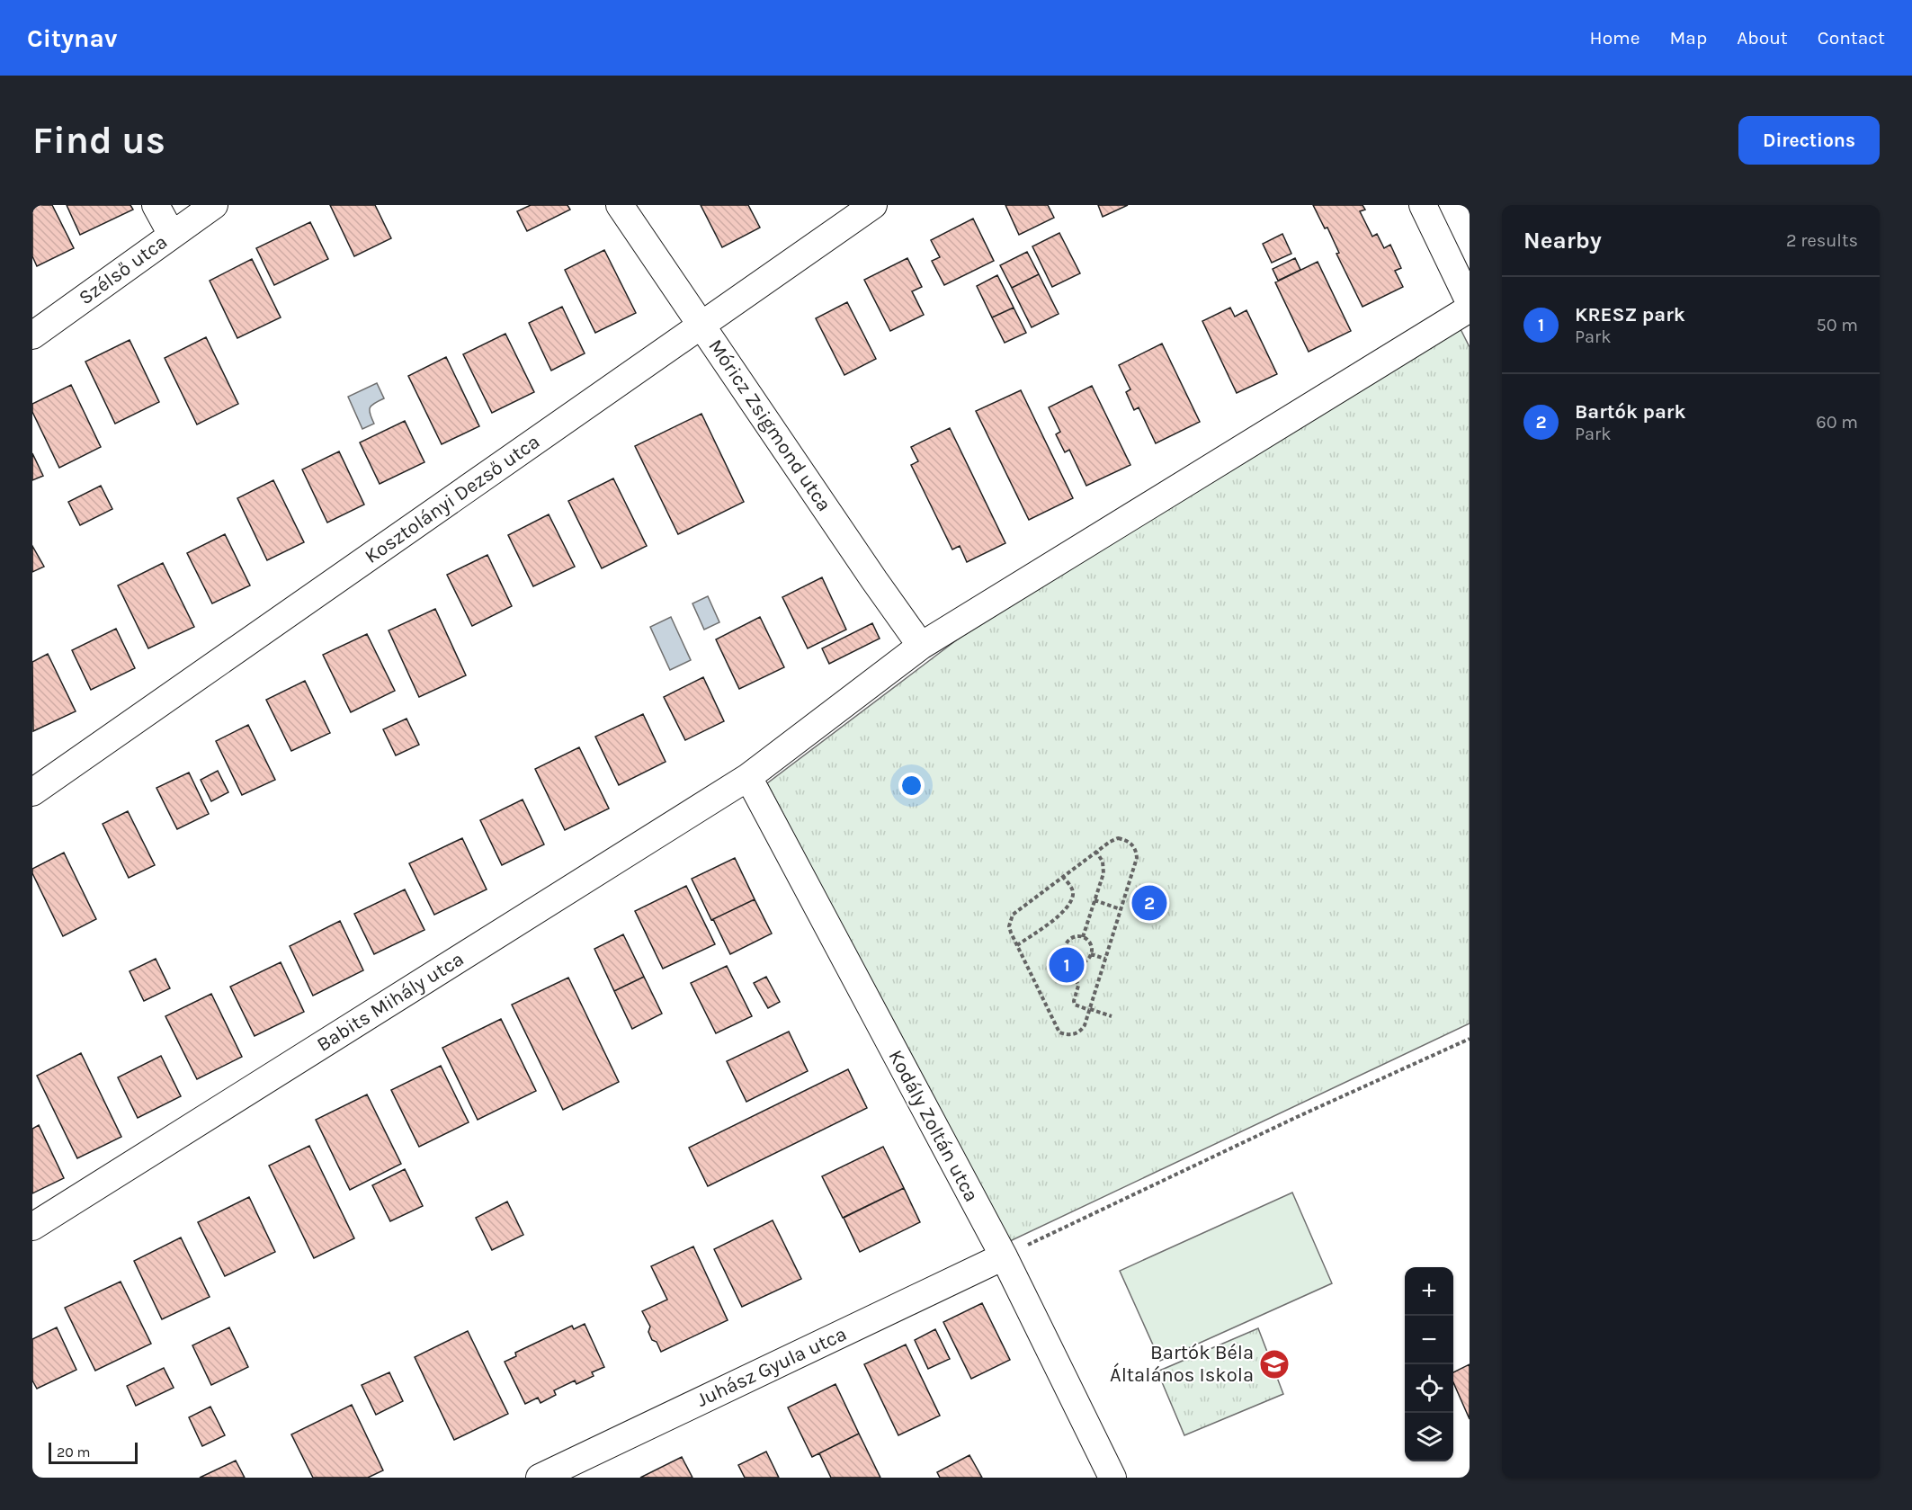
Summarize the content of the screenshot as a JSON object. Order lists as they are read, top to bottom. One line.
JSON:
{"streets":{"street":["Szélső utca","Móricz Zsigmond utca","Kosztolányi Dezső utca","Babits Mihály utca","Kodály Zoltán utca","Juhász Gyula utca"]},"crossings":[["Móricz Zsigmond utca","Kosztolányi Dezső utca"],["Móricz Zsigmond utca","Babits Mihály utca"],["Babits Mihály utca","Kodály Zoltán utca"],["Kodály Zoltán utca","Juhász Gyula utca"]],"places":{"school or university":["Bartók Béla Általános Iskola"]},"scale_bar":"20 m","page":{"header":"Citynav","nav":["Home","Map","About","Contact"],"buttons":"Directions","title":"Find us","heading":["Nearby","2 results"],"list":[{"mark":"1","name":"KRESZ park","note":"Park","value":"50 m"},{"mark":"2","name":"Bartók park","note":"Park","value":"60 m"}],"pins":["2","1"],"map_buttons":["+","−"],"scale":"20 m"}}
